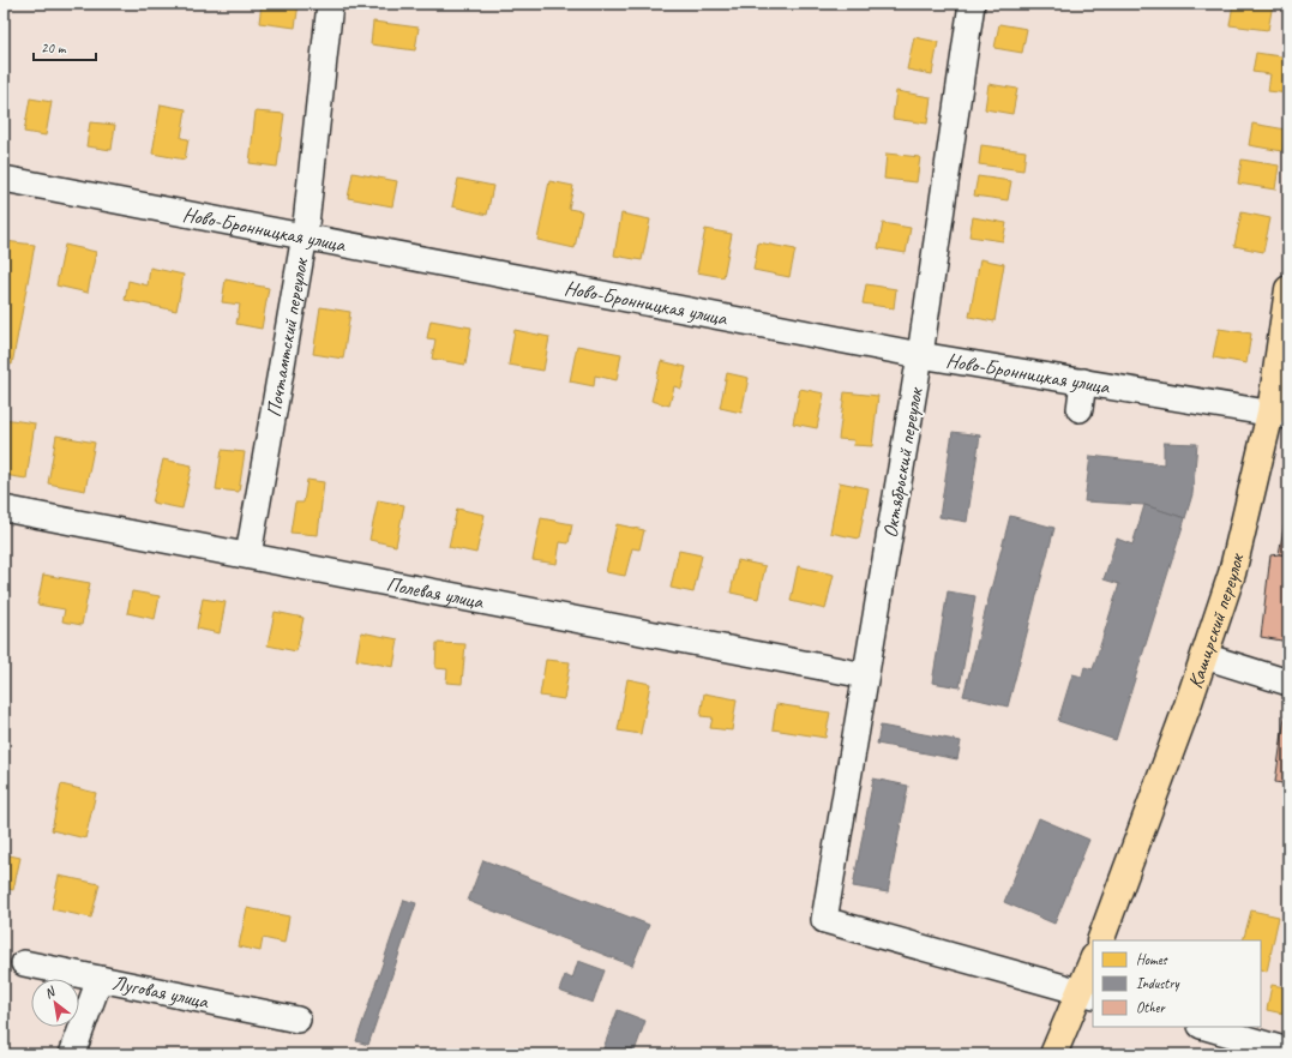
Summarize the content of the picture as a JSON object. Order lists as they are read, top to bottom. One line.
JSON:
{"streets":{"main road":["Каширский переулок"],"street":["Ново-Бронницкая улица","Почтамтский переулок","Октябрьский переулок","Полевая улица","Луговая улица"]},"crossings":[["Ново-Бронницкая улица","Почтамтский переулок"],["Ново-Бронницкая улица","Октябрьский переулок"],["Ново-Бронницкая улица","Каширский переулок"],["Почтамтский переулок","Полевая улица"],["Октябрьский переулок","Полевая улица"]],"legend":["Homes","Industry","Other"],"scale_bar":"20 m","north":"top left"}
